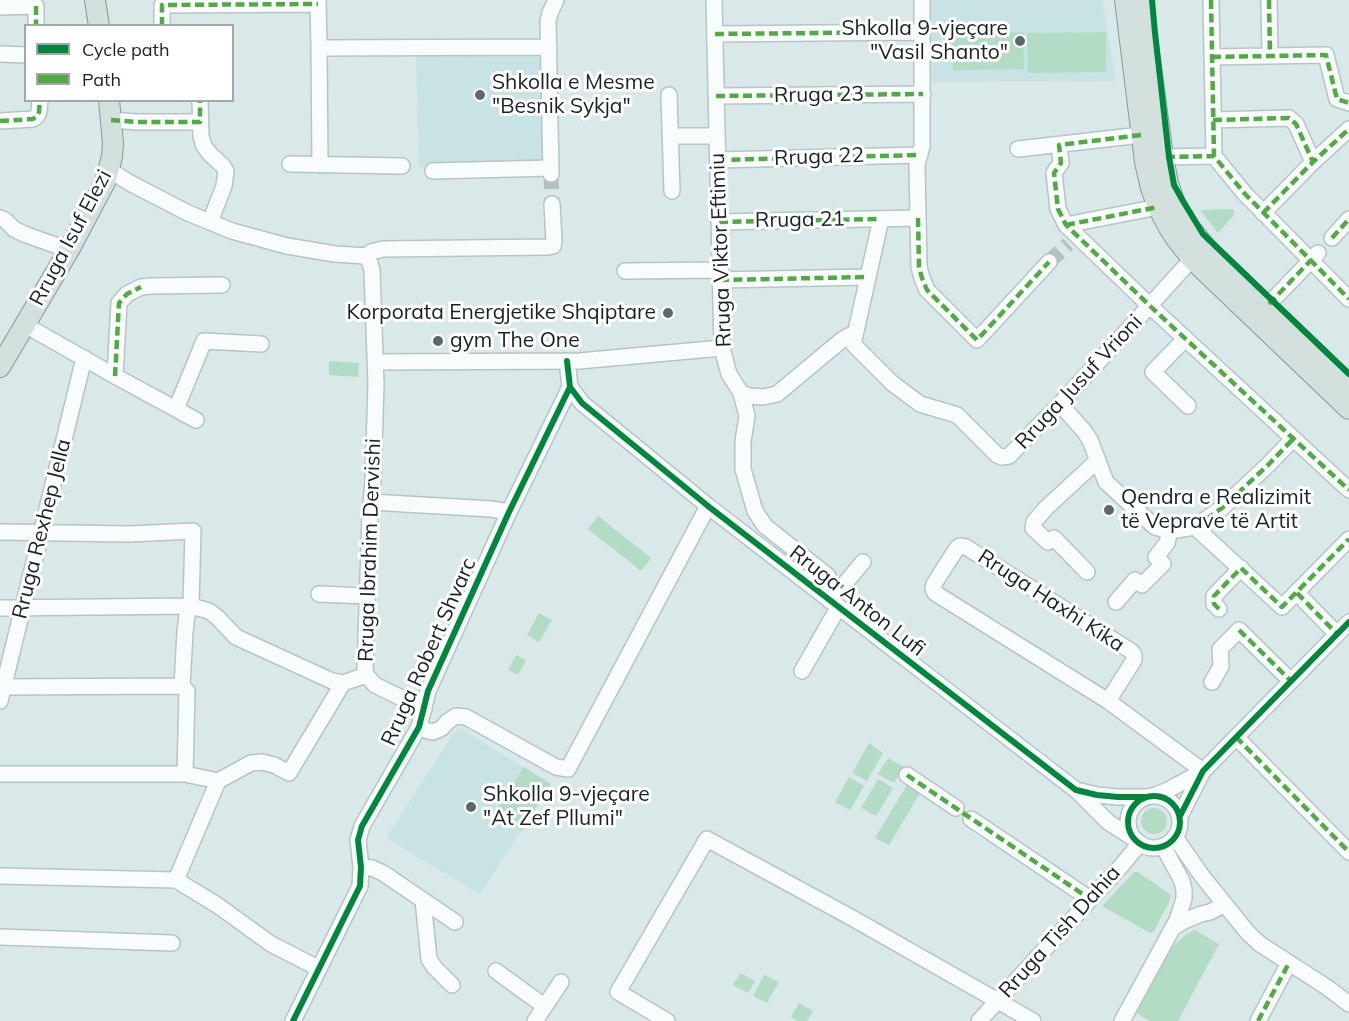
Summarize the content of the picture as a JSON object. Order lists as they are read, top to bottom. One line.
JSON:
{"streets":{"main road":["Rruga Isuf Elezi"],"street":["Rruga 23","Rruga 22","Rruga 21","Rruga Viktor Eftimiu","Rruga Jusuf Vrioni","Rruga Rexhep Jella","Rruga Ibrahim Dervishi","Rruga Anton Lufi","Rruga Haxhi Kika","Rruga Robert Shvarc","Rruga Tish Dahia"]},"crossings":[["Rruga 23","Rruga Viktor Eftimiu"],["Rruga 22","Rruga Viktor Eftimiu"],["Rruga 21","Rruga Viktor Eftimiu"],["Rruga Ibrahim Dervishi","Rruga Robert Shvarc"],["Rruga Anton Lufi","Rruga Robert Shvarc"],["Rruga Anton Lufi","Rruga Tish Dahia"]],"places":["Shkolla 9-vjeçare \"Vasil Shanto\"","Shkolla e Mesme \"Besnik Sykja\"","Korporata Energjetike Shqiptare","gym The One","Qendra e Realizimit të Veprave të Artit","Shkolla 9-vjeçare \"At Zef Pllumi\""],"legend":["Cycle path","Path"]}
